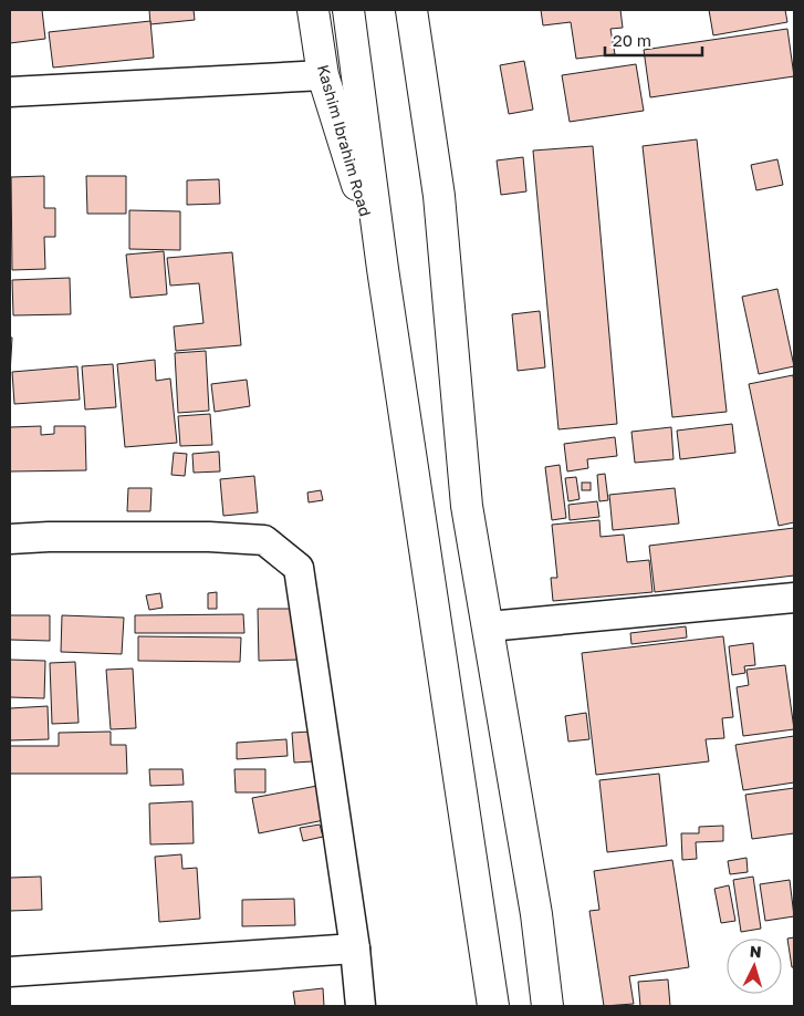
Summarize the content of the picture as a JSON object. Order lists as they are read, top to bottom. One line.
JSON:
{"streets":{"highway":["Kashim Ibrahim Road"]},"scale_bar":"20 m","north":"top"}
